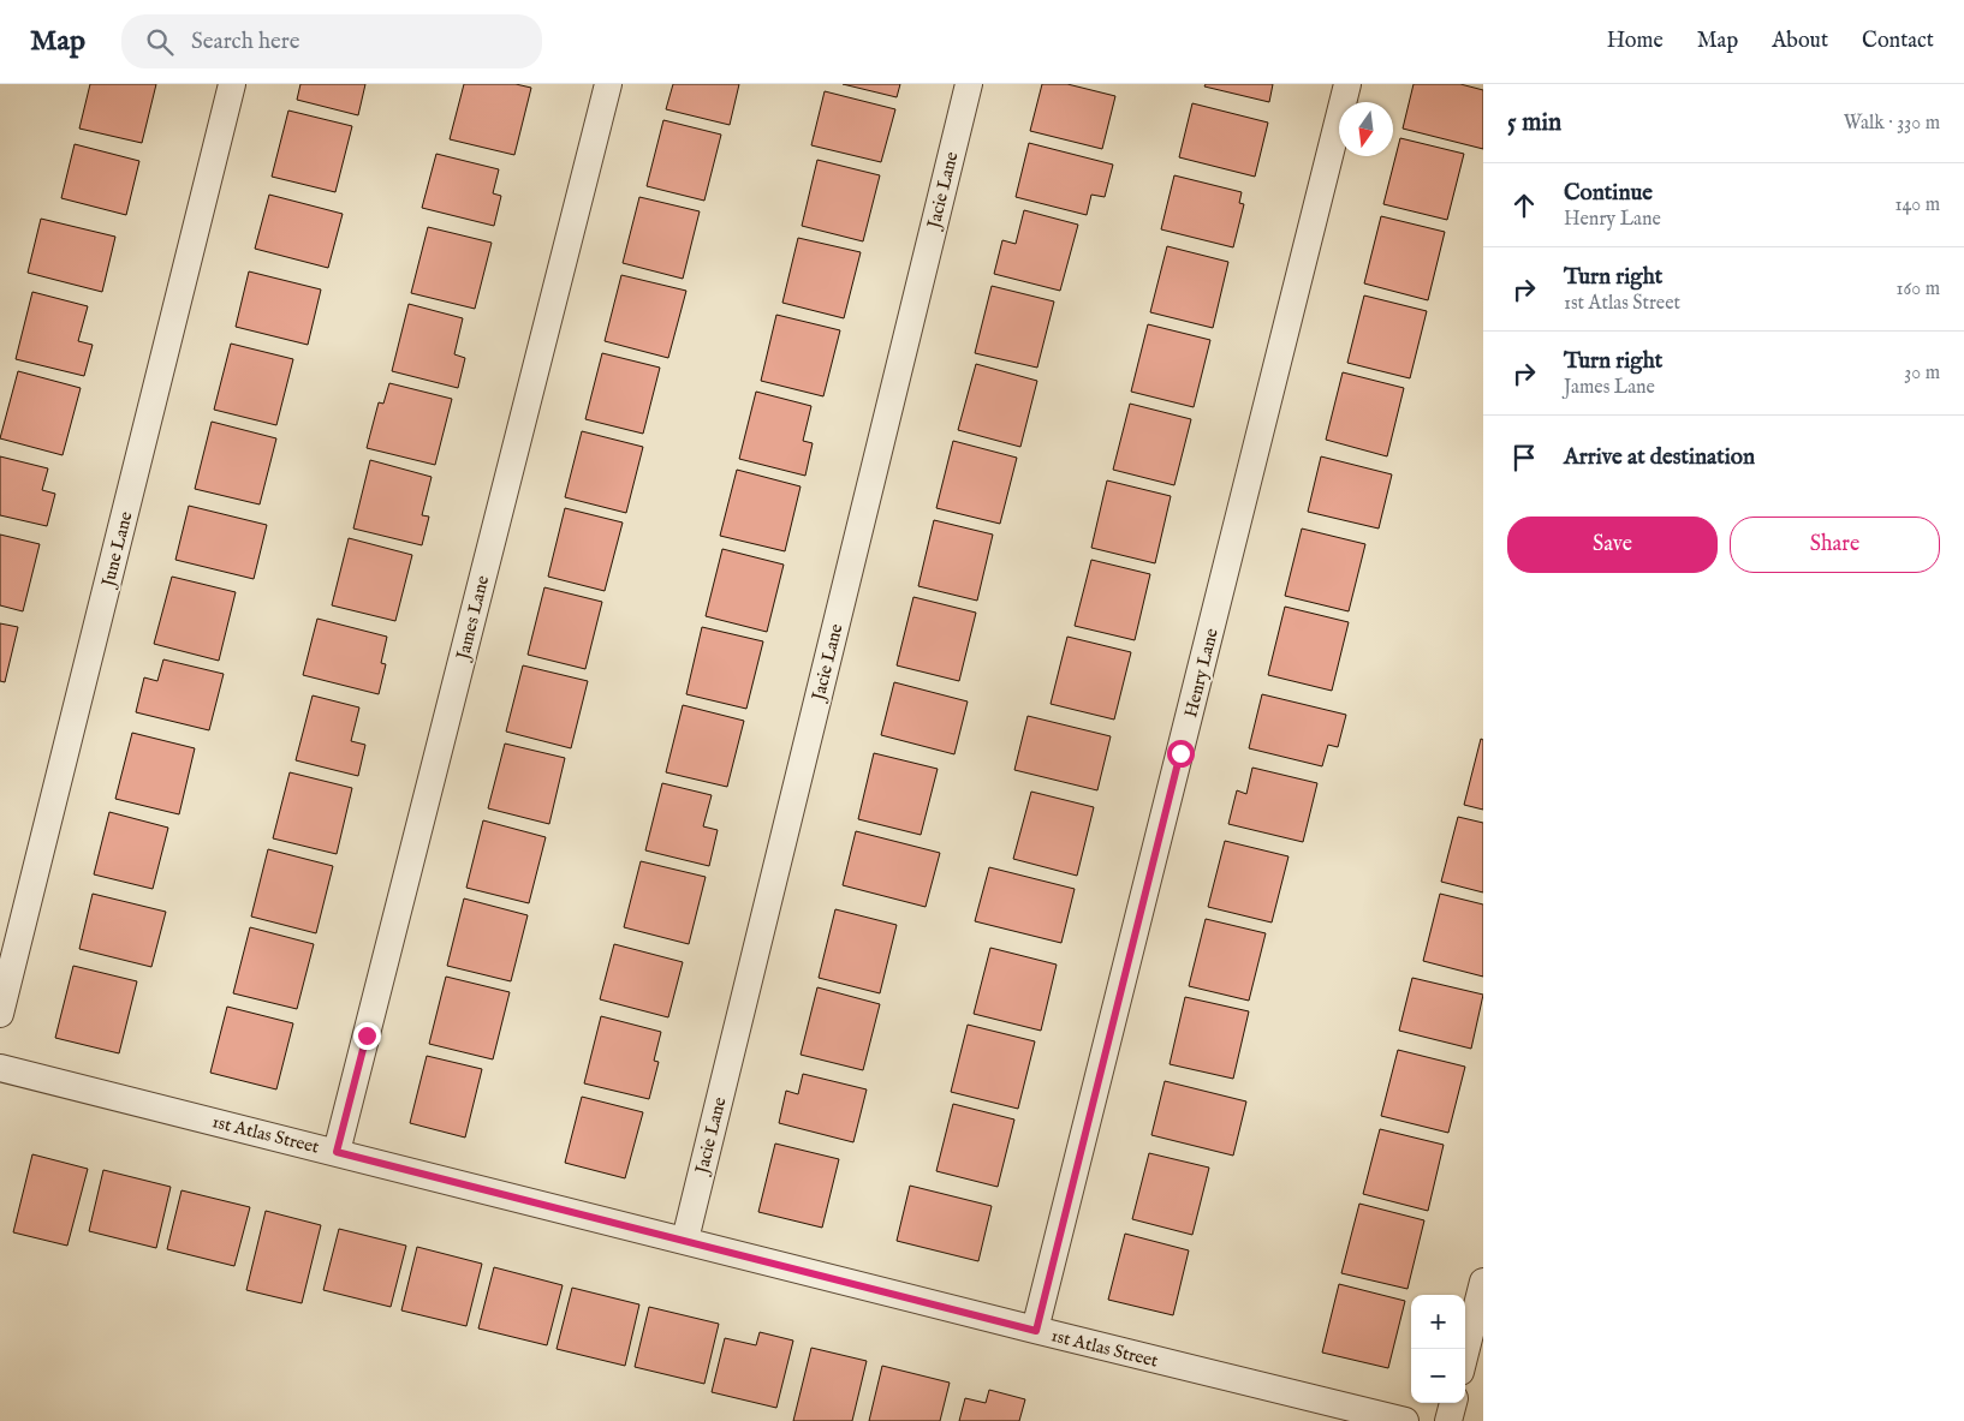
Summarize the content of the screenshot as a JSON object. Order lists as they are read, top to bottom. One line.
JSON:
{"streets":{"street":["Jacie Lane","June Lane","James Lane","Henry Lane","1st Atlas Street"]},"crossings":[["Jacie Lane","1st Atlas Street"],["James Lane","1st Atlas Street"],["Henry Lane","1st Atlas Street"]],"north":"bottom","page":{"header":"Map","search":"Search here","nav":["Home","Map","About","Contact"],"heading":["5 min","Walk · 330 m"],"list":[["Continue","Henry Lane","140 m"],["Turn right","1st Atlas Street","160 m"],["Turn right","James Lane","30 m"],"Arrive at destination"],"buttons":["Save","Share"],"map_buttons":["+","−"]}}
